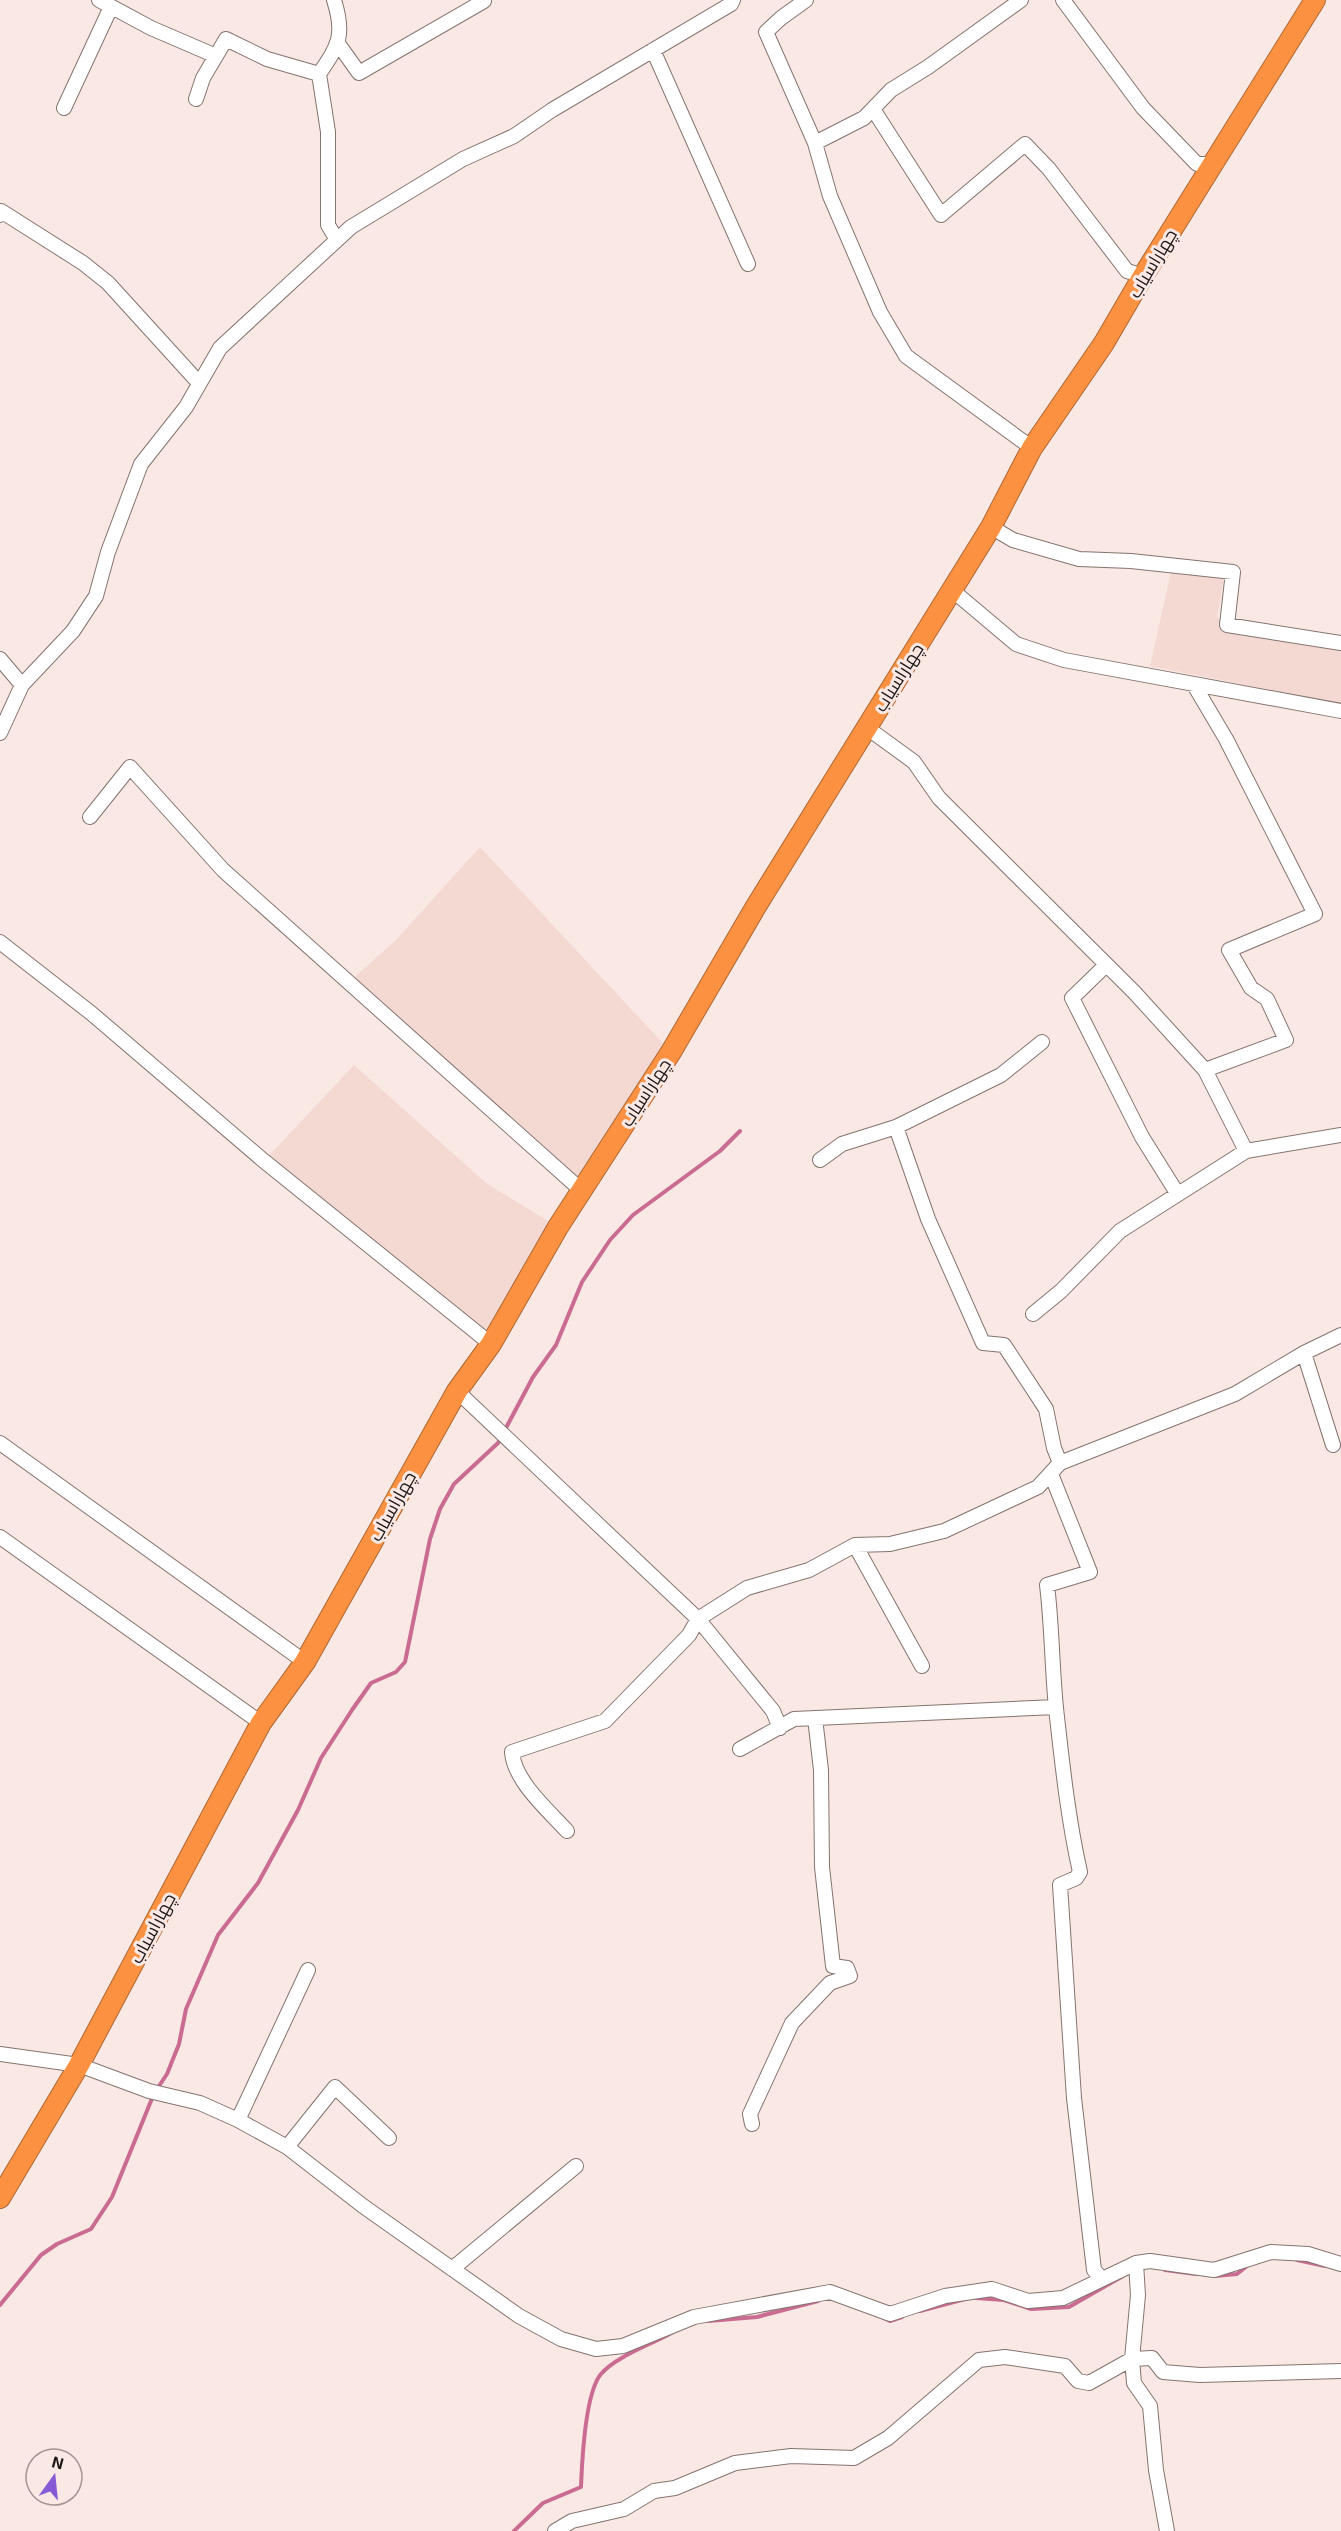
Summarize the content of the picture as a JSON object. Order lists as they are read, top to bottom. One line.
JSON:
{"streets":{"highway":["چهاراسیاب"]},"north":"top"}
